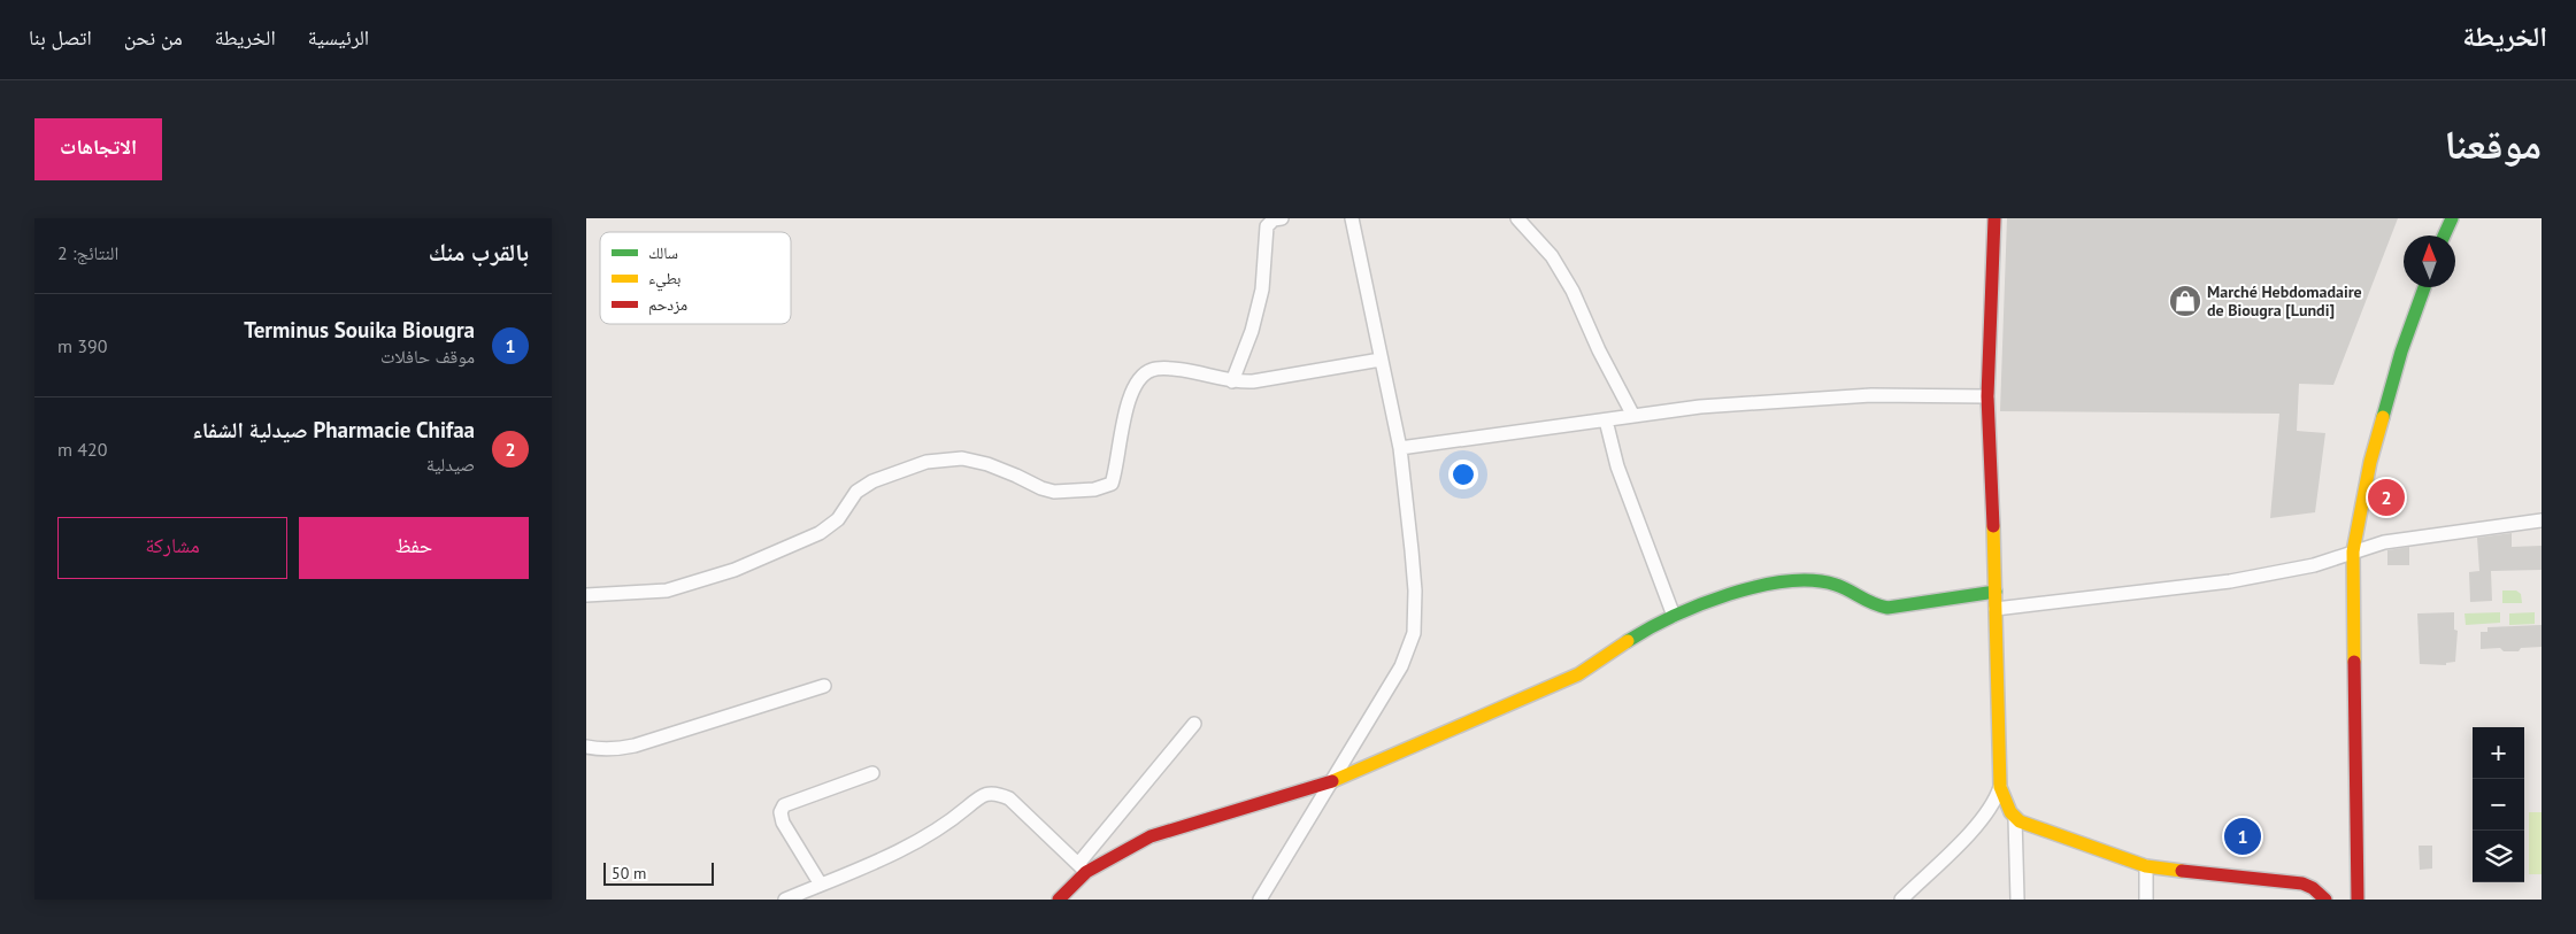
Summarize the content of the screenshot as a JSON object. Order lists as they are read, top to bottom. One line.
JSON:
{"places":{"shop":["Marché Hebdomadaire de Biougra [Lundi]"]},"legend":["سالك","بطيء","مزدحم"],"scale_bar":"50 m","north":"top","page":{"header":"الخريطة","nav":["الرئيسية","الخريطة","من نحن","اتصل بنا"],"title":"موقعنا","buttons":["الاتجاهات",["حفظ","مشاركة"]],"heading":["بالقرب منك","النتائج: 2"],"list":[{"mark":"1","name":"Terminus Souika Biougra","note":"موقف حافلات","value":"390 m"},{"mark":"2","name":"Pharmacie Chifaa صيدلية الشفاء","note":"صيدلية","value":"420 m"}],"pins":["2","1"],"map_buttons":["+","−"],"scale":"50 m"}}
